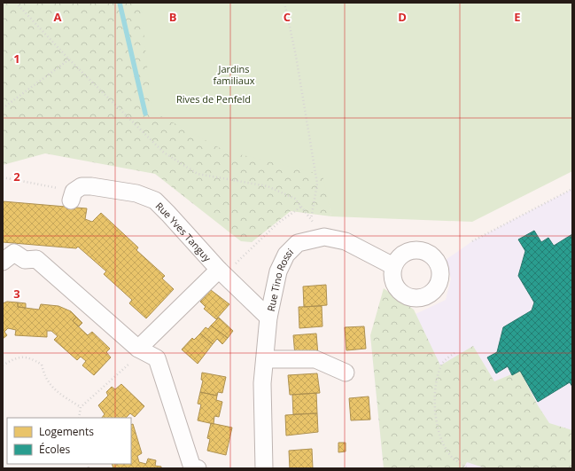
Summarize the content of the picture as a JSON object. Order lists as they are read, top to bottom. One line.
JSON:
{"streets":{"street":["Rue Yves Tanguy","Rue Tino Rossi"]},"crossings":[["Rue Yves Tanguy","Rue Tino Rossi"]],"parks":["Jardins familiaux","Rives de Penfeld"],"legend":["Logements","Écoles"],"grid":{"columns":["A","B","C","D","E"],"rows":["1","2","3"]}}
